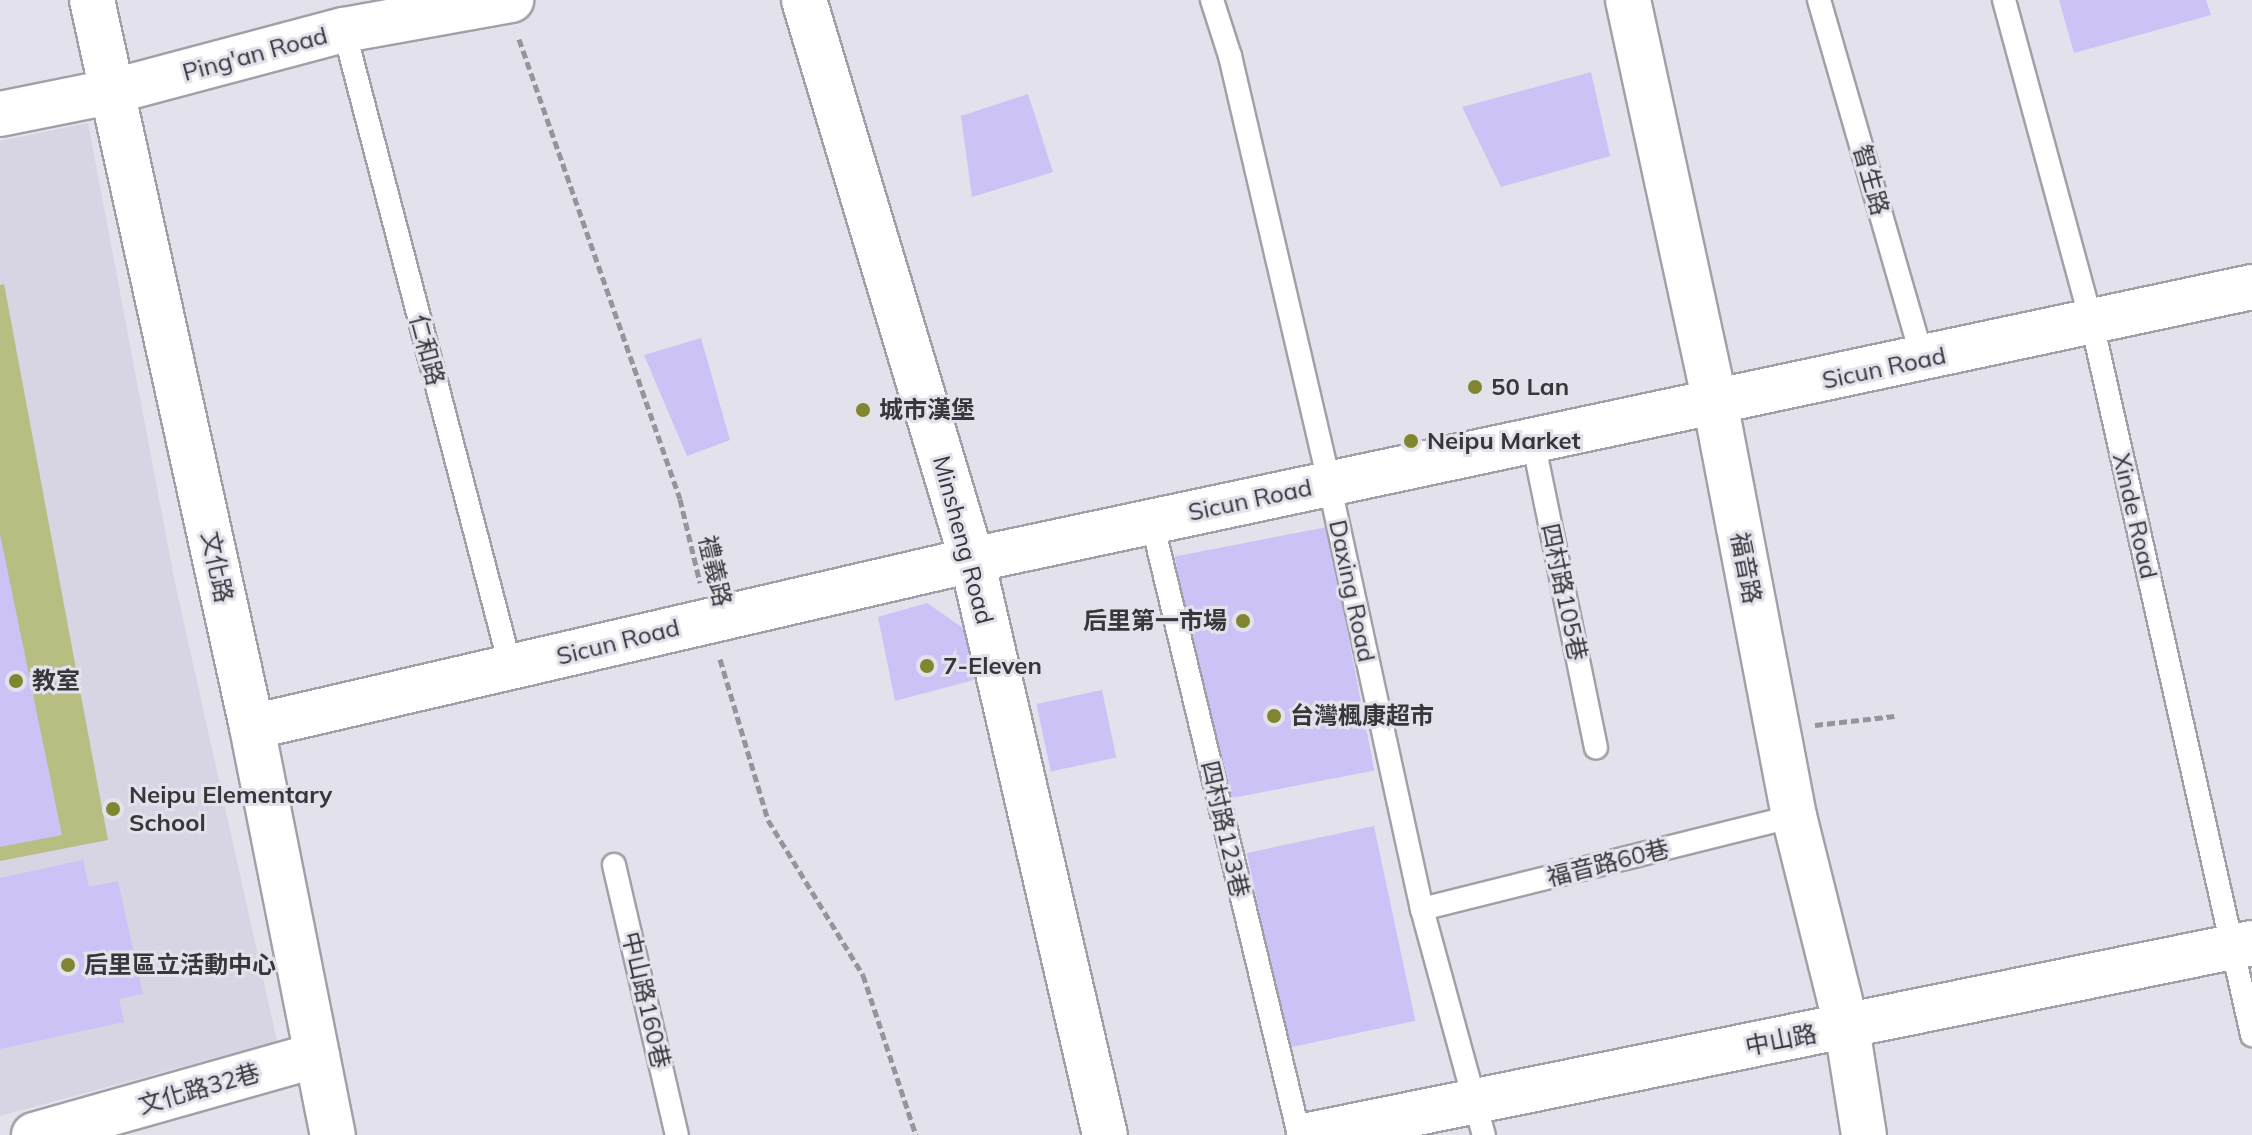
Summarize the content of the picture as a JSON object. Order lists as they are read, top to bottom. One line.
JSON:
{"streets":{"street":["Ping'an Road","Sicun Road","Minsheng Road","文化路","福音路","中山路","文化路32巷"],"lane":["智生路","仁和路","Xinde Road","Daxing Road","四村路105巷","四村路123巷","福音路60巷","中山路160巷"],"path":["禮義路"]},"crossings":[["Ping'an Road","仁和路"],["Ping'an Road","文化路"],["Ping'an Road","禮義路"],["智生路","Sicun Road"],["仁和路","Sicun Road"],["Sicun Road","Xinde Road"],["Sicun Road","Minsheng Road"],["Sicun Road","文化路"],["Sicun Road","福音路"],["Sicun Road","禮義路"],["Sicun Road","Daxing Road"],["Sicun Road","四村路105巷"],["Sicun Road","四村路123巷"],["Xinde Road","中山路"],["文化路","文化路32巷"],["福音路","福音路60巷"],["福音路","中山路"],["Daxing Road","福音路60巷"],["Daxing Road","中山路"]],"places":["50 Lan","城市漢堡","Neipu Market","后里第一市場","7-Eleven","教室","台灣楓康超市","Neipu Elementary School","后里區立活動中心"]}
